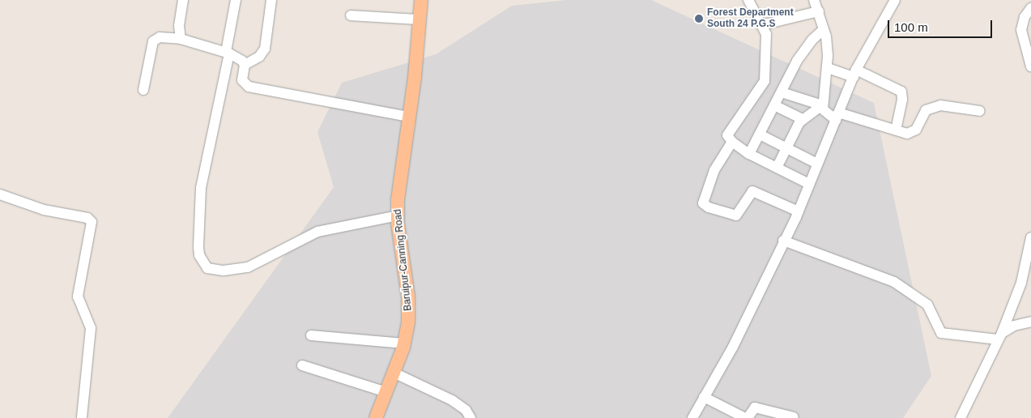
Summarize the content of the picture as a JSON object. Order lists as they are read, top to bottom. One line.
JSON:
{"streets":{"main road":["Baruipur-Canning Road"]},"places":["Forest Department South 24 P.G.S"],"scale_bar":"100 m"}
